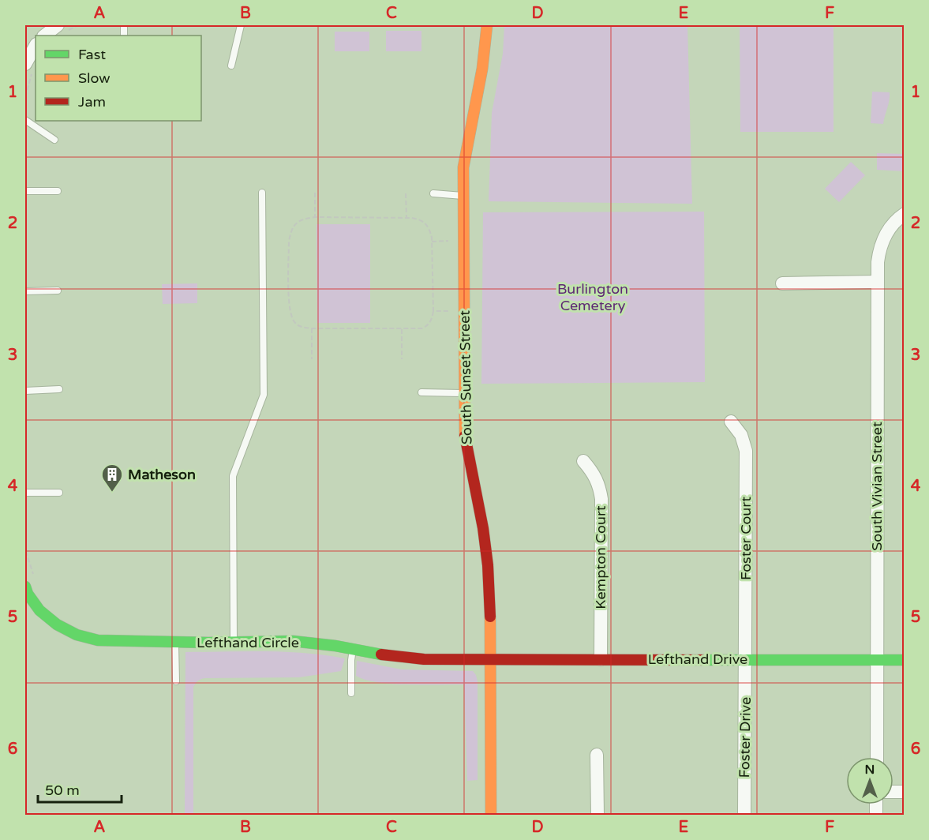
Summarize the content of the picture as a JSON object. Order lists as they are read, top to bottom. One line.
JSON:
{"streets":{"street":["South Sunset Street","South Vivian Street","Foster Court","Kempton Court","Lefthand Circle","Lefthand Drive","Foster Drive"]},"crossings":[["South Sunset Street","Lefthand Circle"],["South Sunset Street","Lefthand Drive"],["South Vivian Street","Lefthand Drive"],["Foster Court","Lefthand Drive"],["Foster Court","Foster Drive"],["Kempton Court","Lefthand Drive"],["Lefthand Circle","Lefthand Drive"],["Lefthand Drive","Foster Drive"]],"parks":["Burlington Cemetery"],"places":{"building":["Matheson"]},"legend":["Fast","Slow","Jam"],"scale_bar":"50 m","north":"top","grid":{"columns":["A","B","C","D","E","F"],"rows":["1","2","3","4","5","6"]}}
